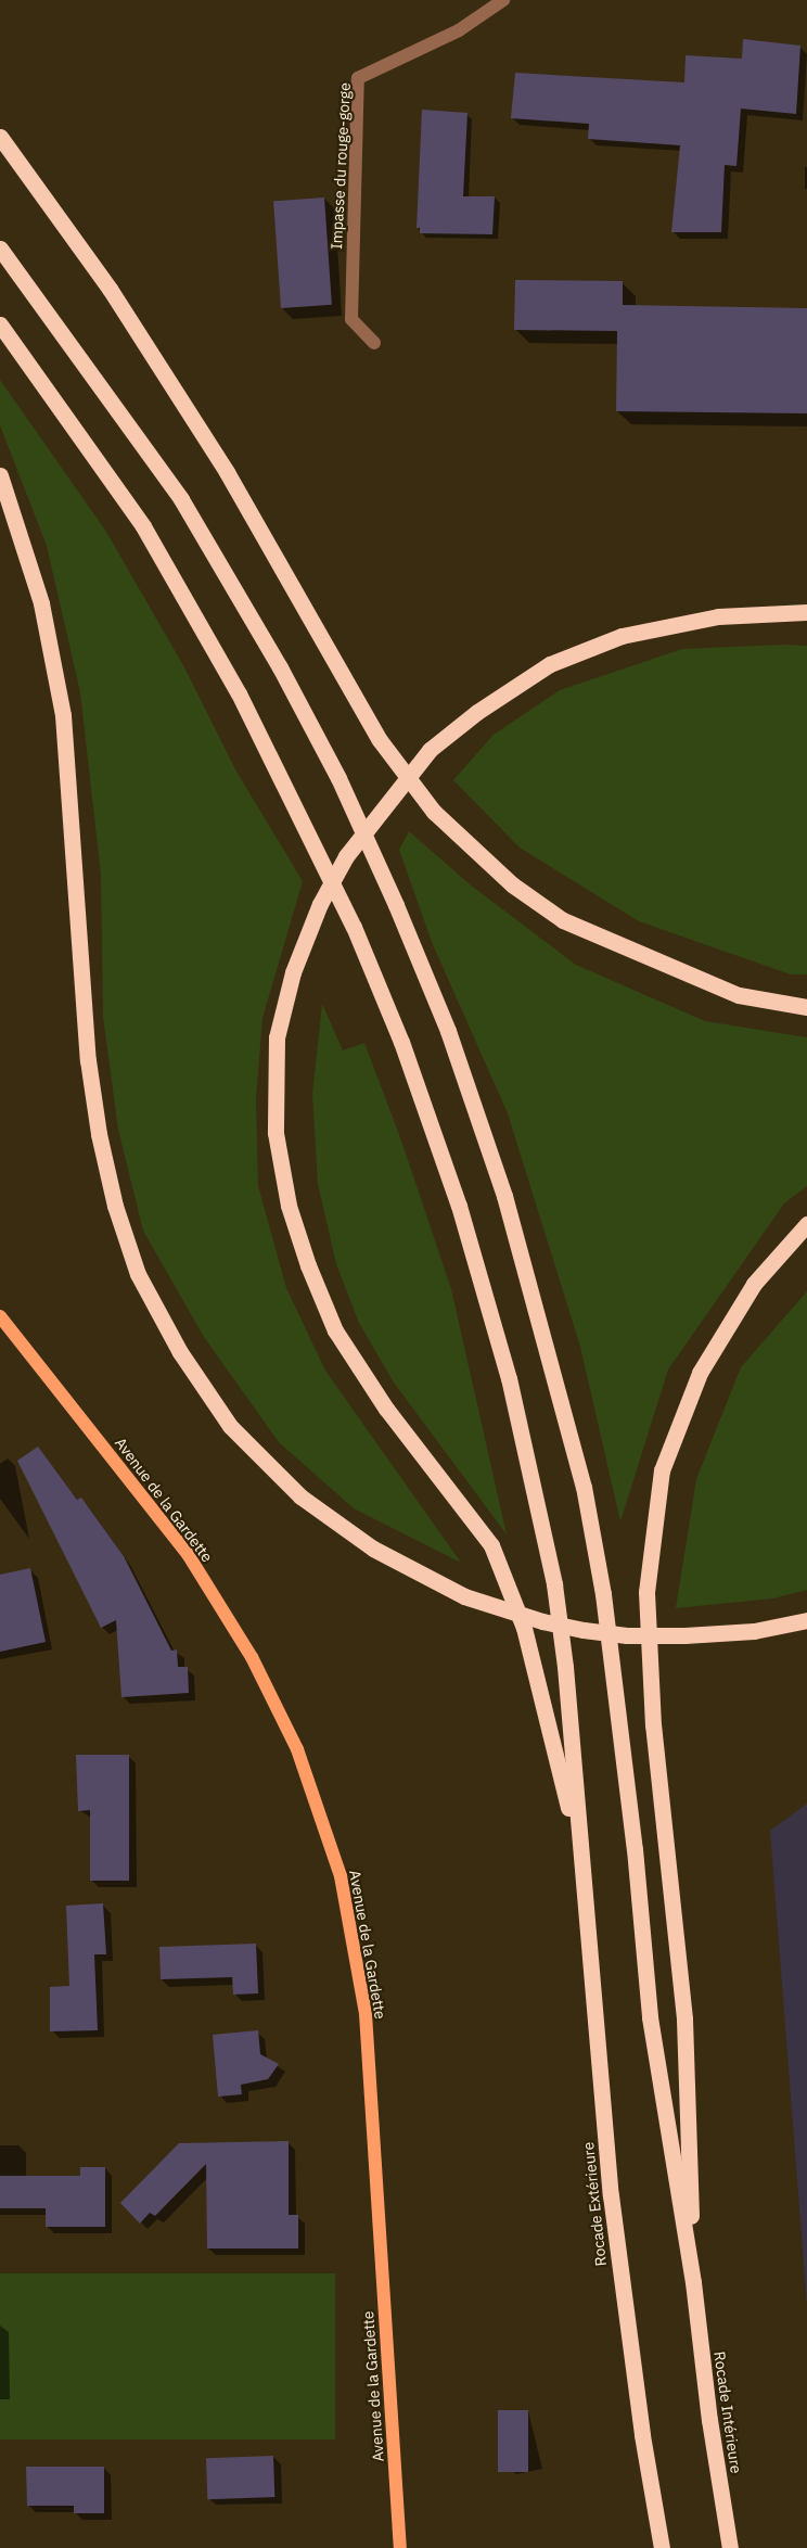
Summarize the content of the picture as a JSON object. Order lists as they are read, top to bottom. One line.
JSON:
{"streets":{"highway":["Rocade Extérieure","Rocade Intérieure"],"main road":["Avenue de la Gardette"],"street":["Impasse du rouge-gorge"]}}
